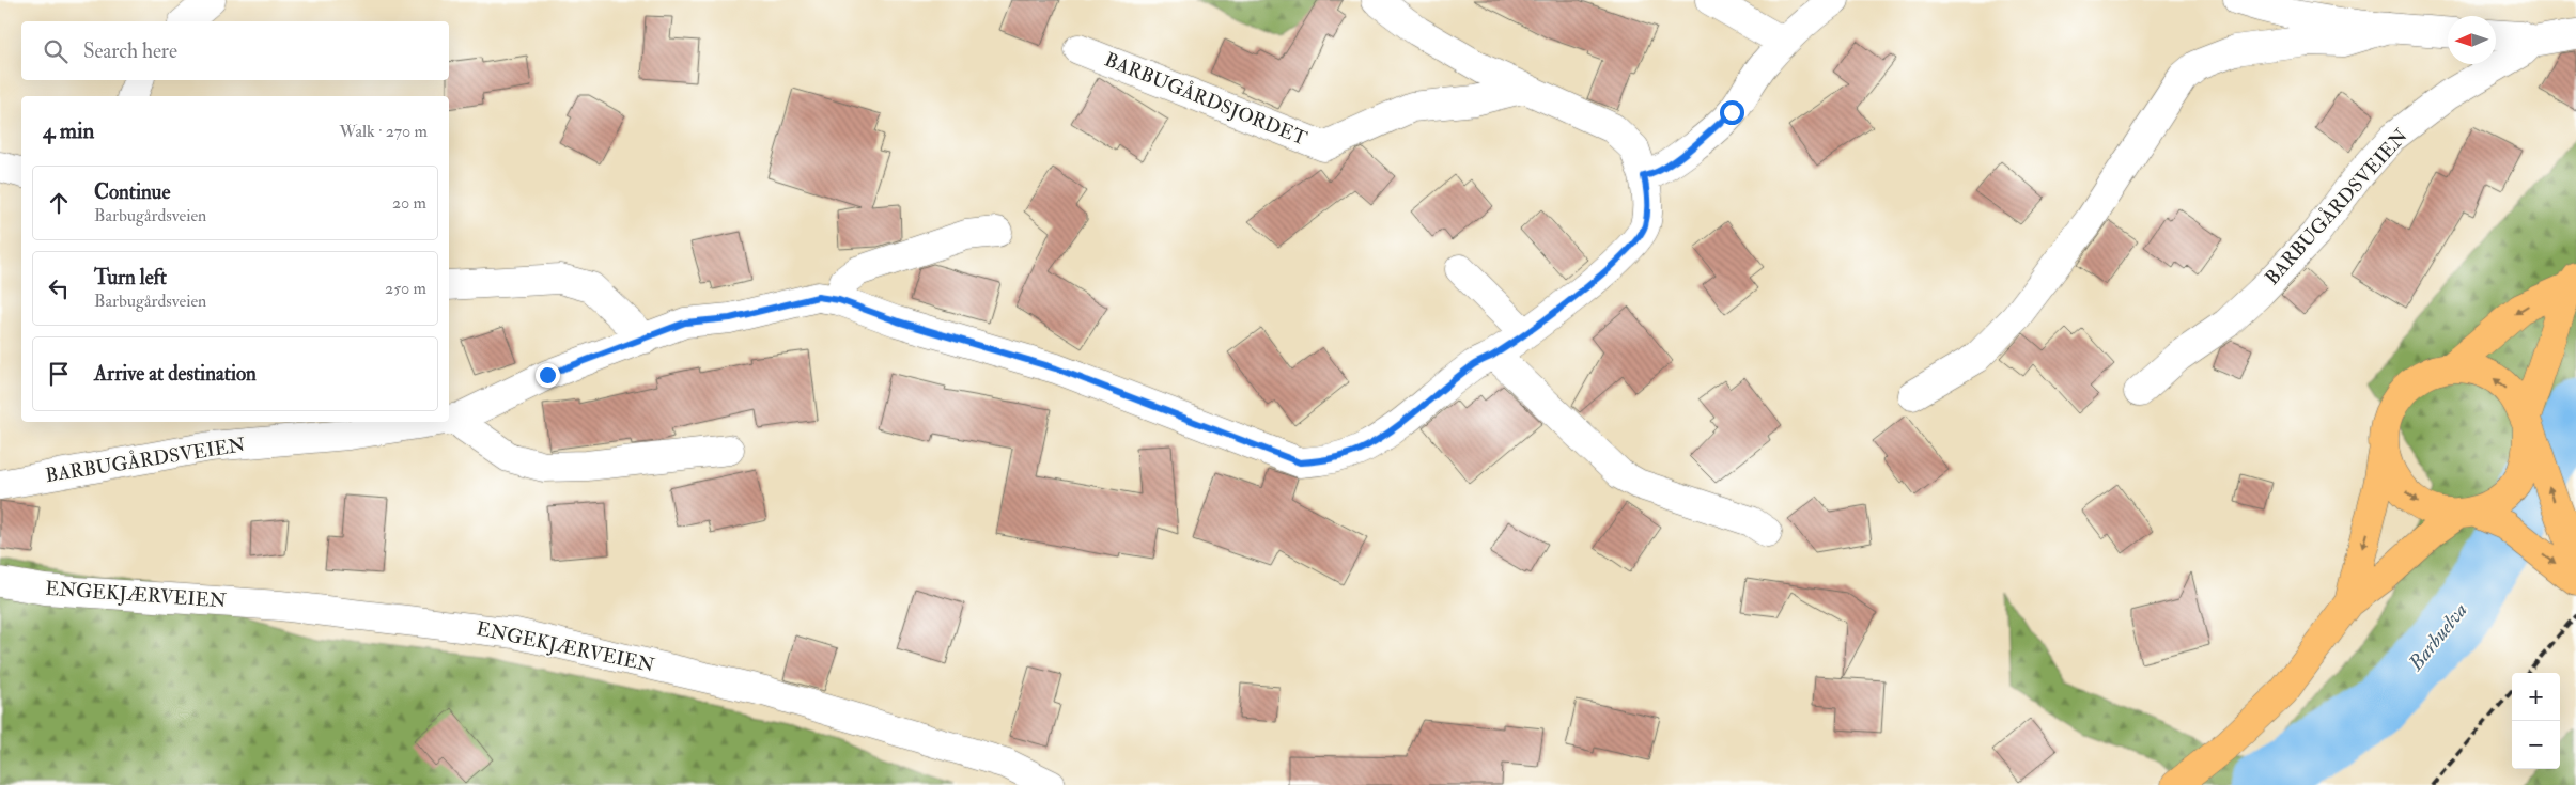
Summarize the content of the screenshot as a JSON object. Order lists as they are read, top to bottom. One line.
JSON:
{"streets":{"street":["BARBUGÅRDSJORDET","BARBUGÅRDSVEIEN","ENGEKJÆRVEIEN"]},"water":["Barbuelva"],"north":"left","page":{"search":"Search here","heading":["4 min","Walk · 270 m"],"list":[["Continue","Barbugårdsveien","20 m"],["Turn left","Barbugårdsveien","250 m"],"Arrive at destination"],"map_buttons":["+","−"]}}
